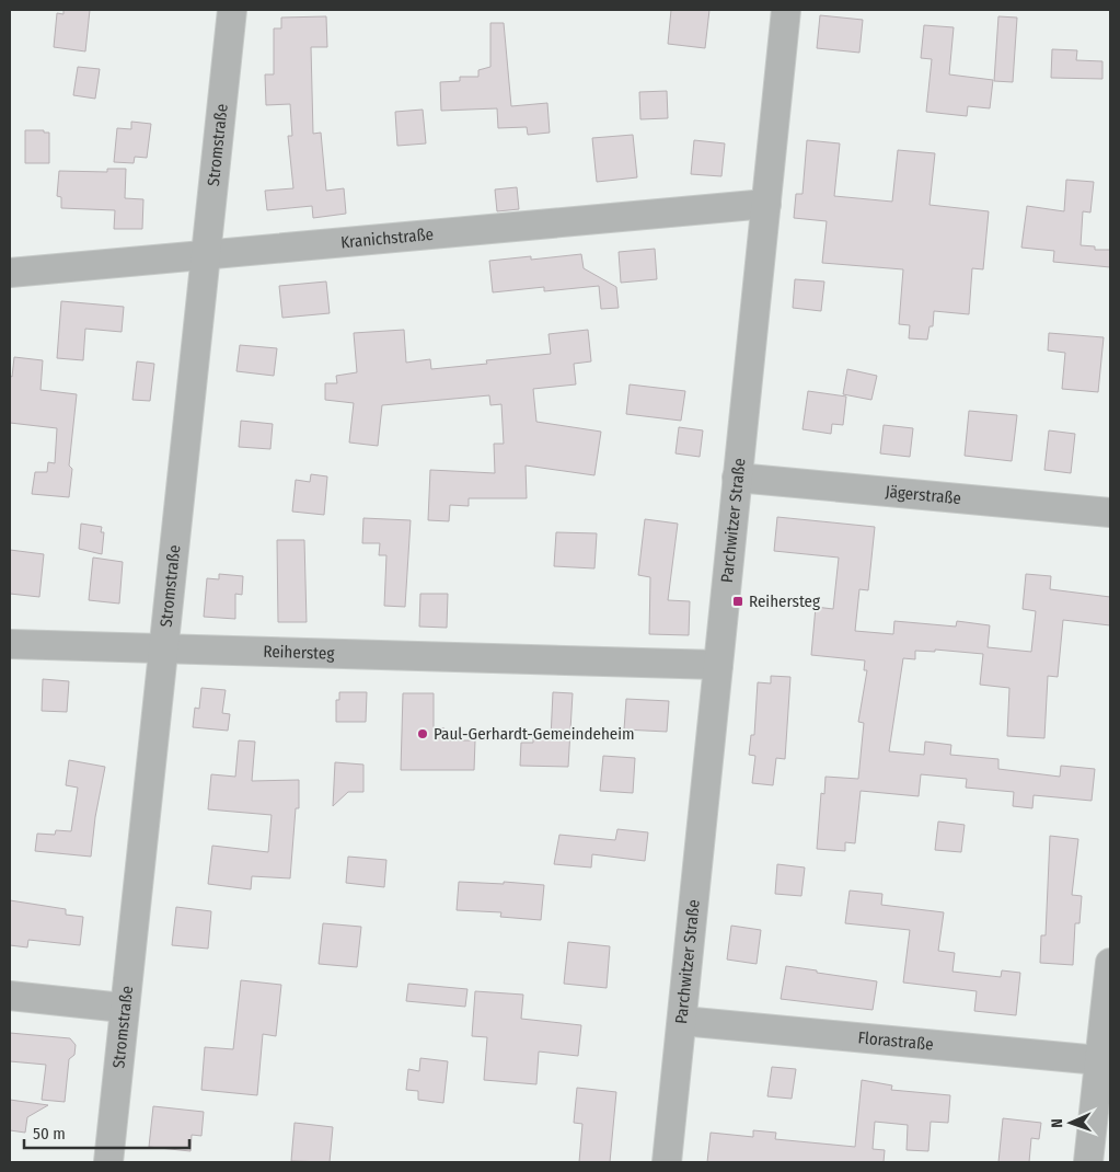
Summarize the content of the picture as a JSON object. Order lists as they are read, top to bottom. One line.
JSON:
{"streets":{"street":["Stromstraße","Kranichstraße","Jägerstraße","Parchwitzer Straße","Reihersteg","Florastraße"]},"crossings":[["Stromstraße","Kranichstraße"],["Stromstraße","Reihersteg"],["Kranichstraße","Parchwitzer Straße"],["Jägerstraße","Parchwitzer Straße"],["Parchwitzer Straße","Reihersteg"],["Parchwitzer Straße","Florastraße"]],"places":{"transit":["Reihersteg"],"other":["Paul-Gerhardt-Gemeindeheim"]},"scale_bar":"50 m","north":"left"}
